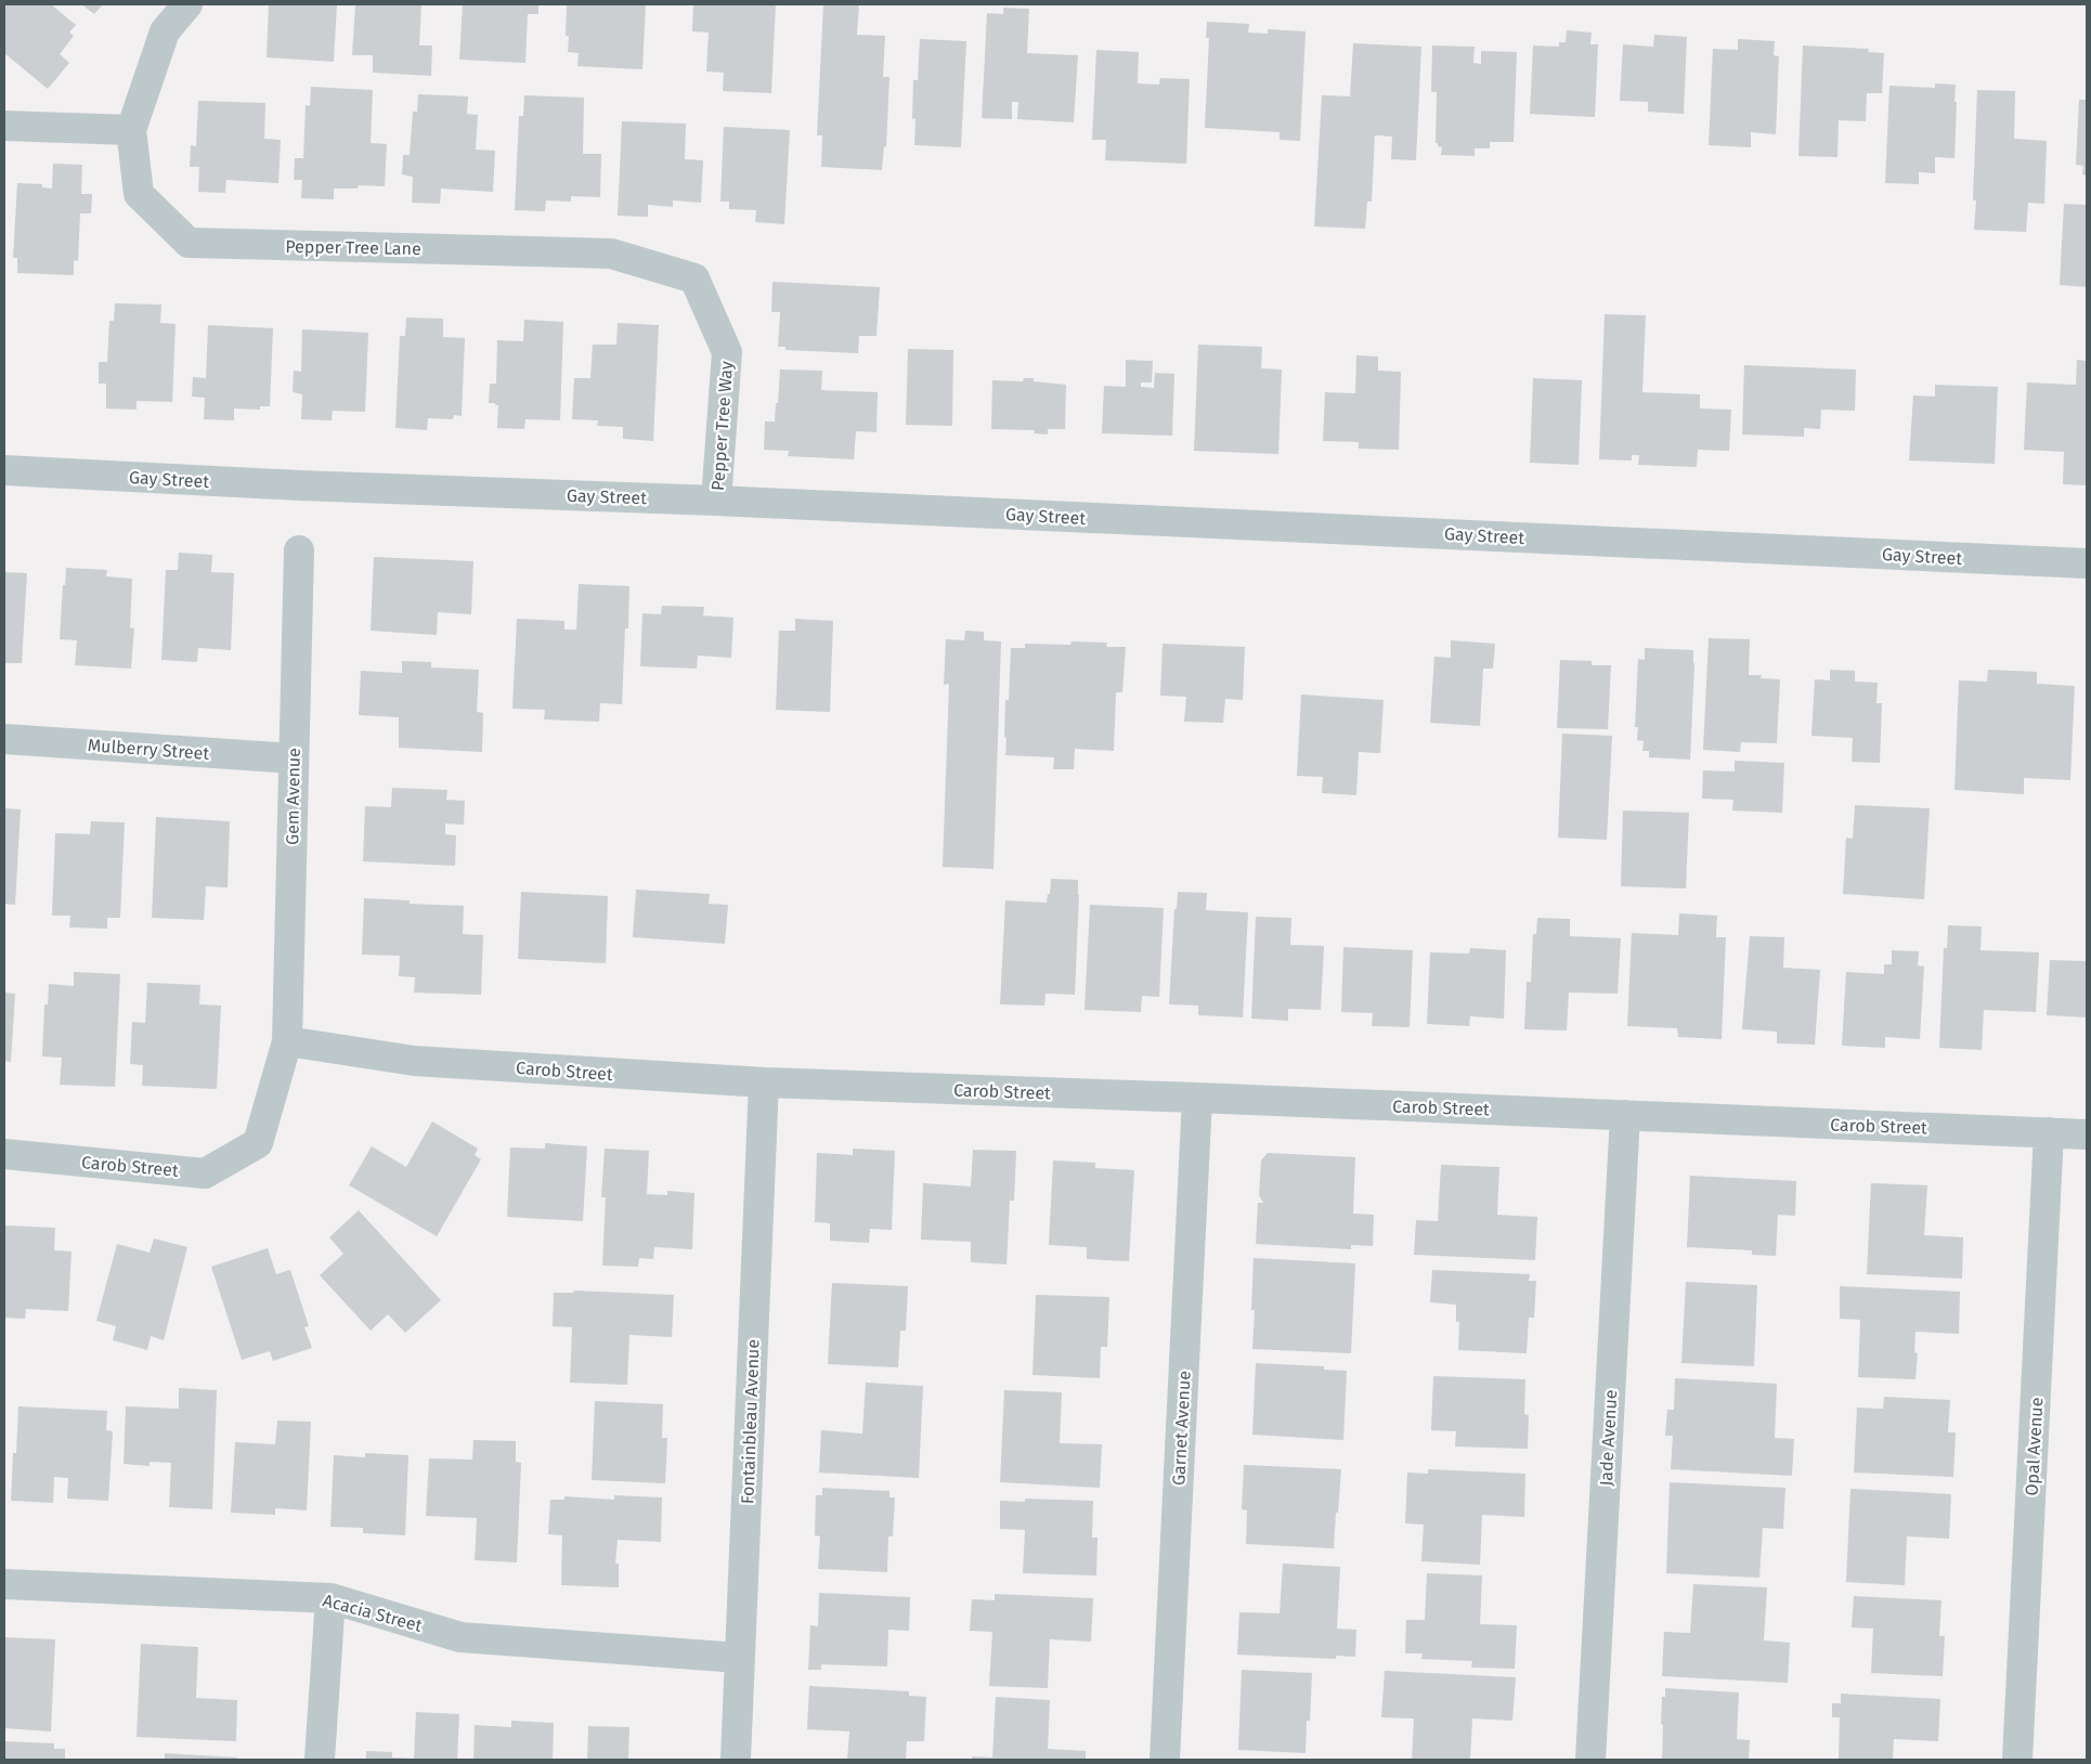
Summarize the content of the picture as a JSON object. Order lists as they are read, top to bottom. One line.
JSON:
{"streets":{"street":["Pepper Tree Lane","Pepper Tree Way","Gay Street","Mulberry Street","Gem Avenue","Carob Street","Fontainbleau Avenue","Garnet Avenue","Jade Avenue","Opal Avenue","Acacia Street"]},"crossings":[["Pepper Tree Lane","Pepper Tree Way"],["Pepper Tree Way","Gay Street"],["Mulberry Street","Gem Avenue"],["Gem Avenue","Carob Street"],["Carob Street","Fontainbleau Avenue"],["Carob Street","Garnet Avenue"],["Carob Street","Jade Avenue"],["Carob Street","Opal Avenue"],["Fontainbleau Avenue","Acacia Street"]]}
